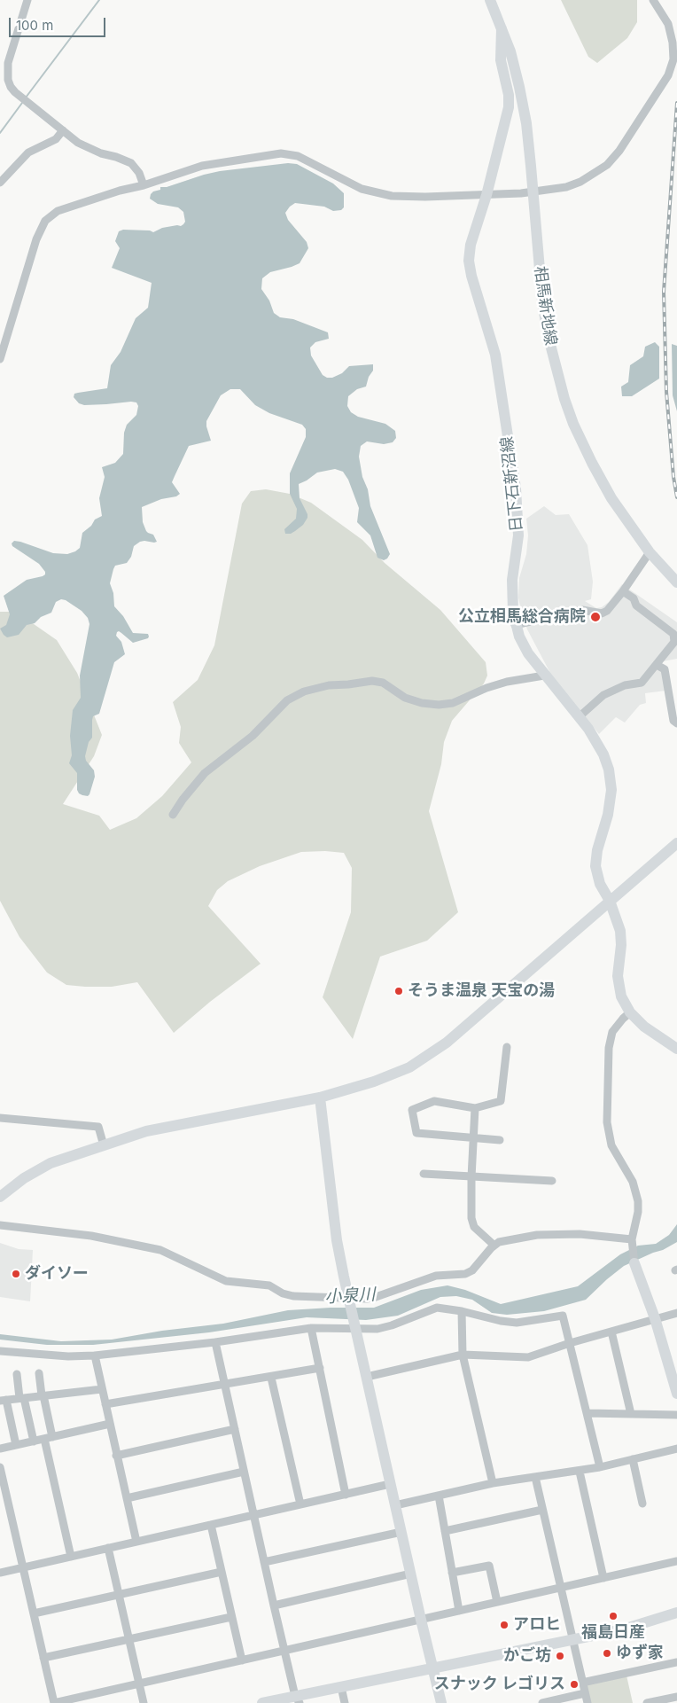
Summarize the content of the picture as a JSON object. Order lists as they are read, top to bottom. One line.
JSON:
{"streets":{"street":["相馬新地線","日下石新沼線"]},"crossings":[["相馬新地線","日下石新沼線"]],"water":["小泉川"],"places":["公立相馬総合病院","そうま温泉 天宝の湯","ダイソー","福島日産","アロヒ","ゆず家","かご坊","スナック レゴリス"],"scale_bar":"100 m"}
